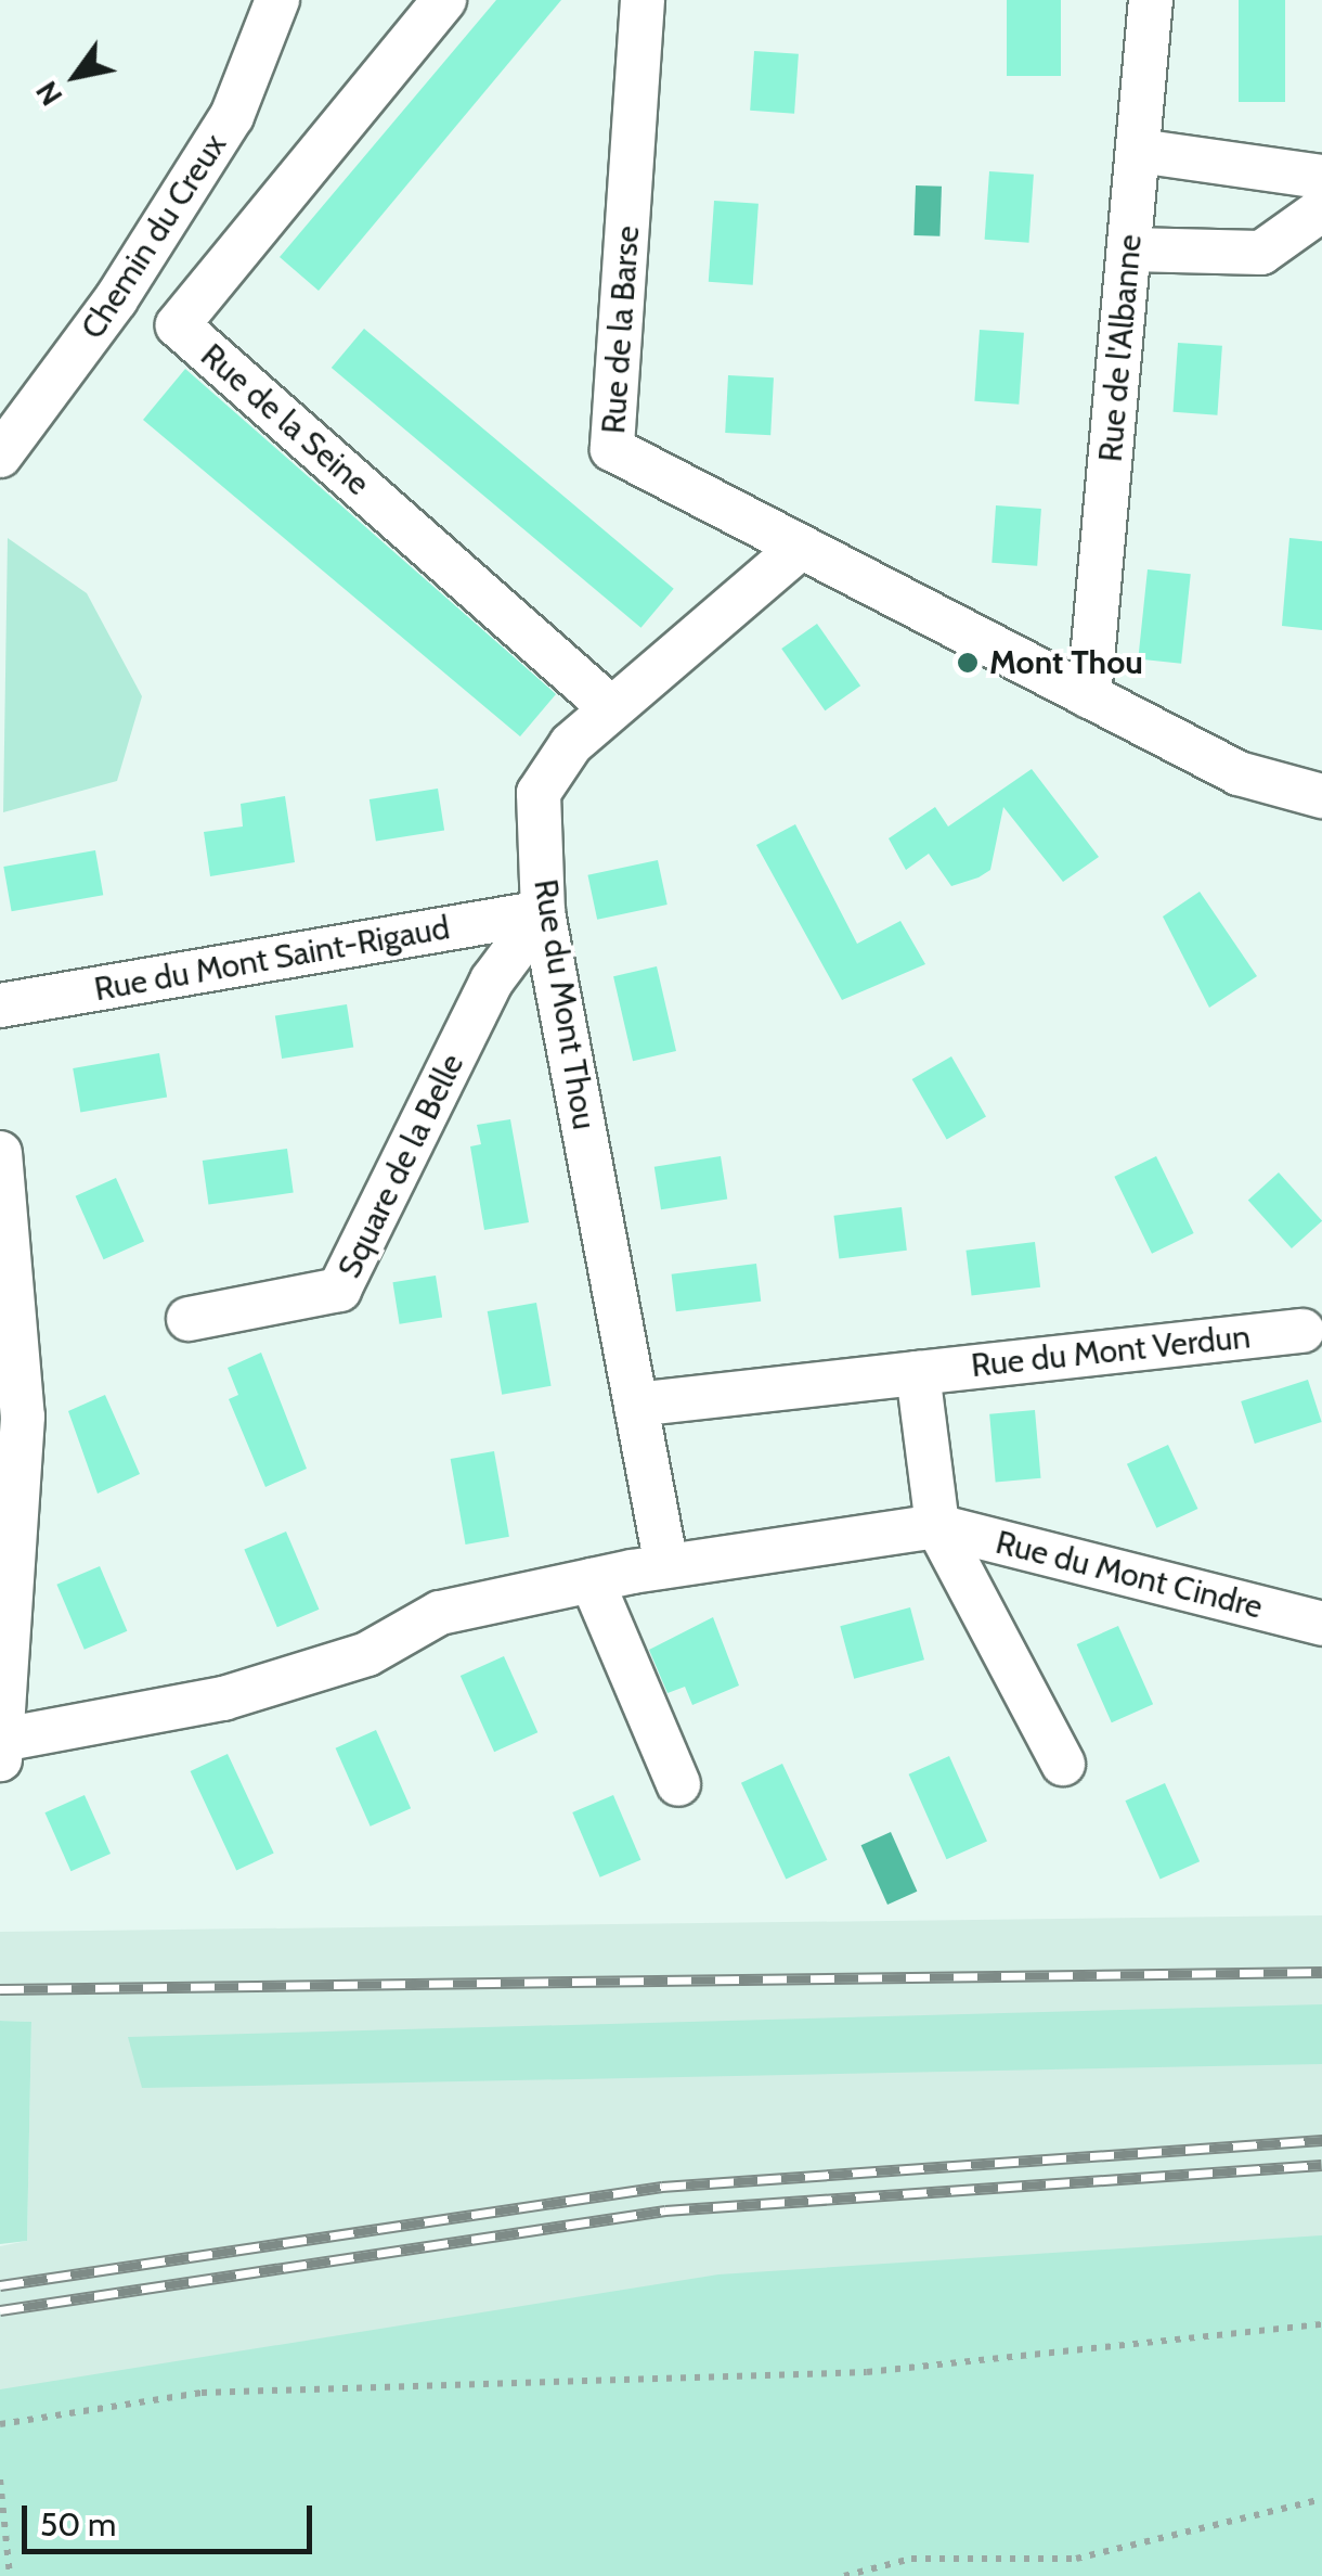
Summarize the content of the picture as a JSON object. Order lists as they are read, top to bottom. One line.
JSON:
{"streets":{"street":["Chemin du Creux","Rue de la Barse","Rue de l'Albanne","Rue de la Seine","Rue du Mont Saint-Rigaud","Rue du Mont Thou","Square de la Belle","Rue du Mont Verdun","Rue du Mont Cindre"]},"crossings":[["Rue de la Barse","Rue du Mont Thou"],["Rue de la Seine","Rue du Mont Thou"],["Rue du Mont Saint-Rigaud","Rue du Mont Thou"],["Rue du Mont Saint-Rigaud","Square de la Belle"],["Rue du Mont Thou","Square de la Belle"],["Rue du Mont Thou","Rue du Mont Verdun"],["Rue du Mont Thou","Rue du Mont Cindre"]],"places":["Mont Thou"],"scale_bar":"50 m","north":"bottom left"}
